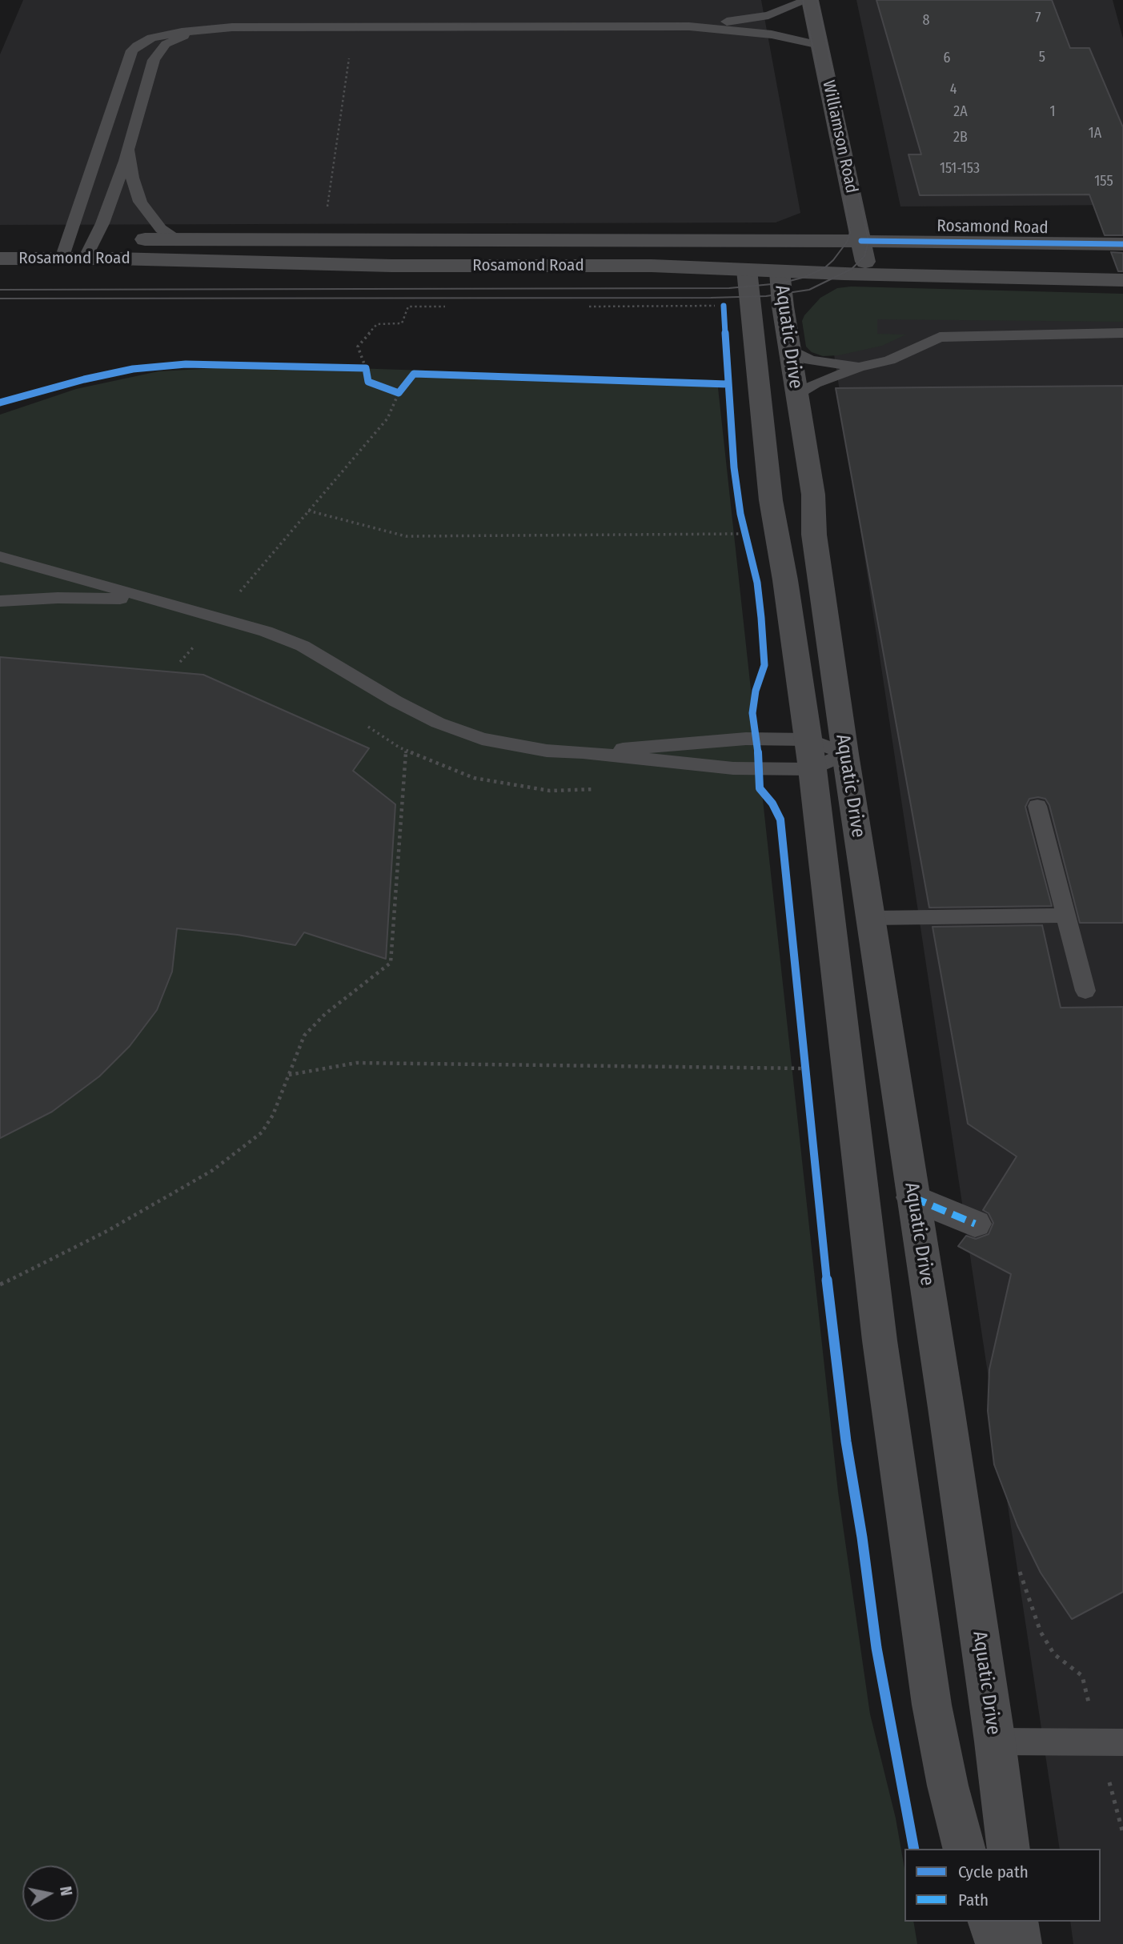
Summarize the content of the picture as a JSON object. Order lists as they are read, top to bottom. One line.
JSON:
{"streets":{"street":["Williamson Road","Rosamond Road","Aquatic Drive"]},"crossings":[["Williamson Road","Rosamond Road"],["Rosamond Road","Aquatic Drive"]],"house_numbers":["7","8","5","6","4","2A","1","1A","2B","151-153","155"],"legend":["Cycle path","Path"],"north":"right"}
